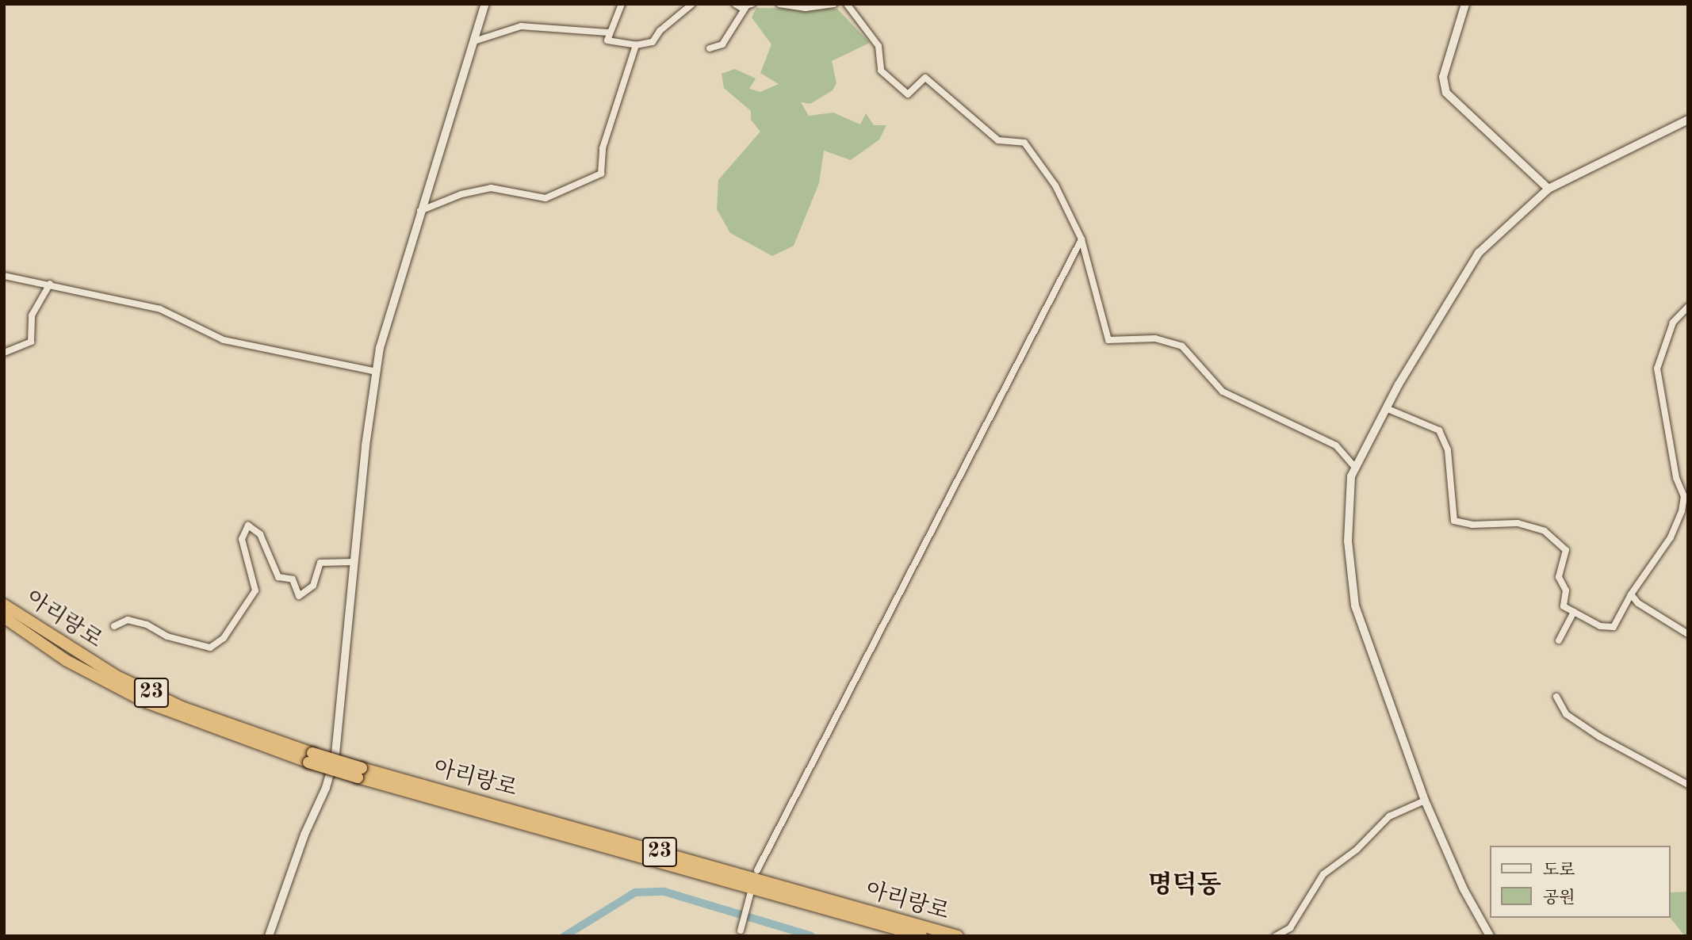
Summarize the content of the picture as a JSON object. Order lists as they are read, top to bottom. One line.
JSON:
{"streets":{"highway":["아리랑로","23"]},"districts":["명덕동"],"legend":["도로","공원"]}
